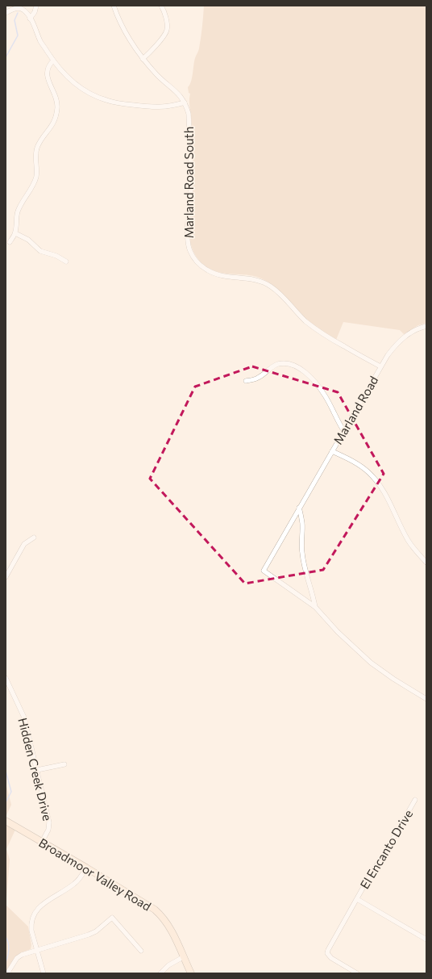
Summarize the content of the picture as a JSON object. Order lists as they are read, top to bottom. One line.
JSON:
{"streets":{"street":["Marland Road South","Marland Road","Hidden Creek Drive","El Encanto Drive","Broadmoor Valley Road"]},"crossings":[["Marland Road South","Marland Road"],["Hidden Creek Drive","Broadmoor Valley Road"]]}
